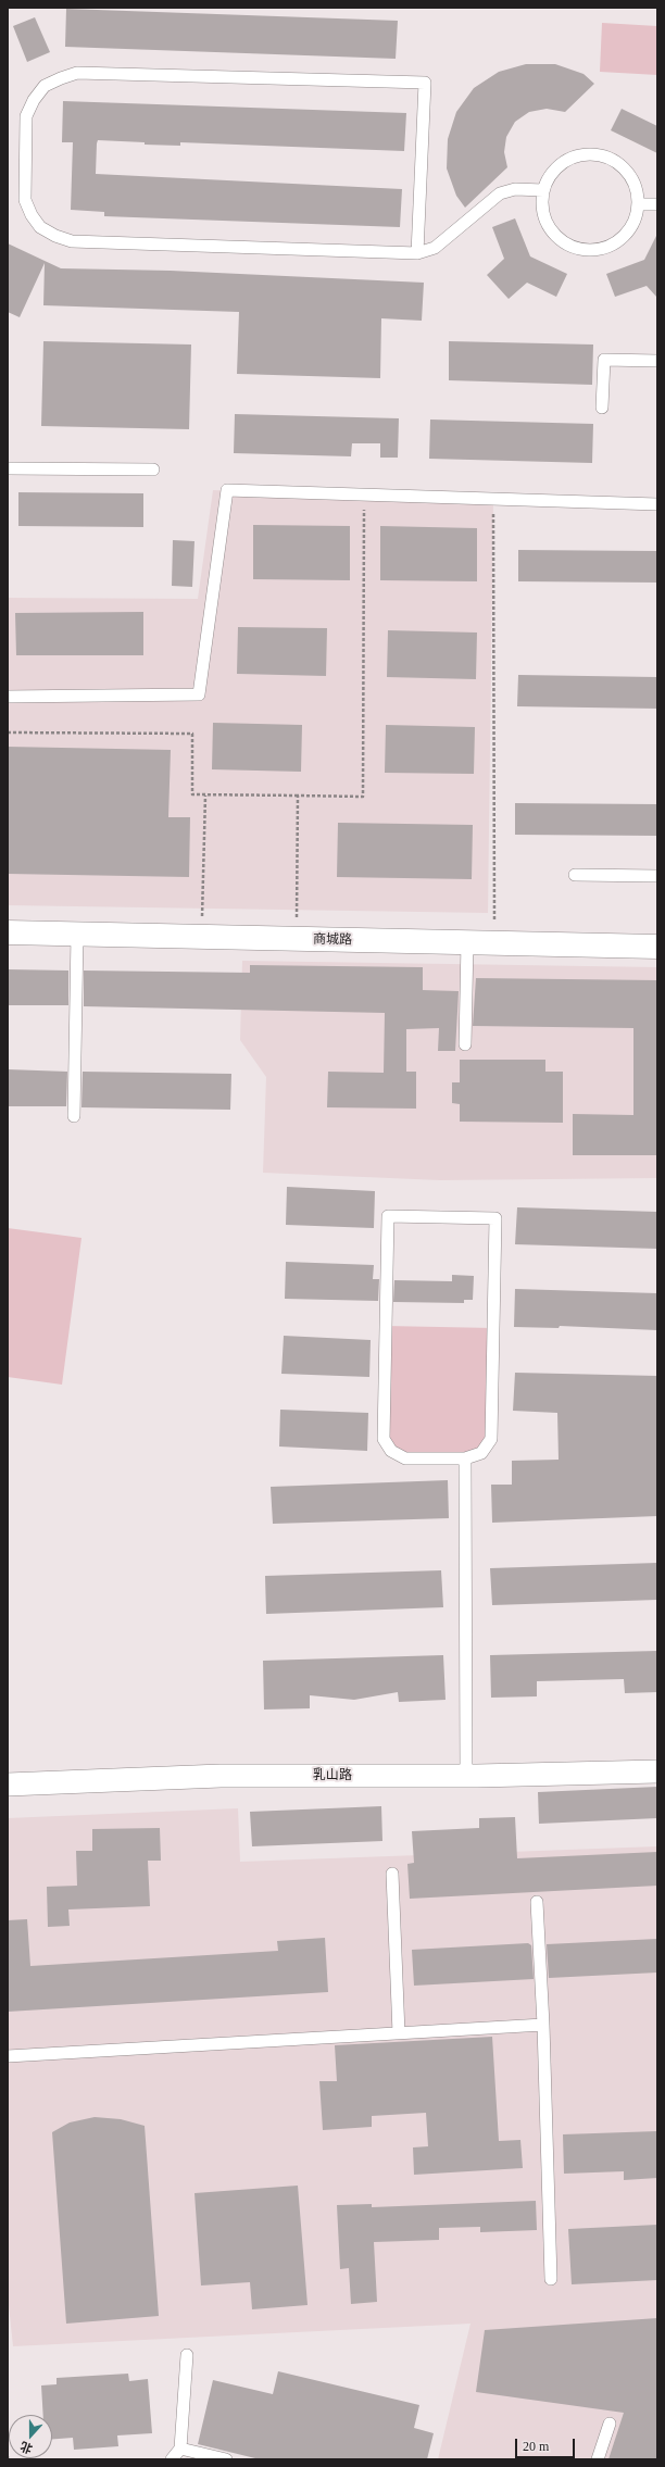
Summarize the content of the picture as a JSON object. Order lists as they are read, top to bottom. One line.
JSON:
{"streets":{"street":["商城路","乳山路"]},"scale_bar":"20 m","north":"bottom"}
